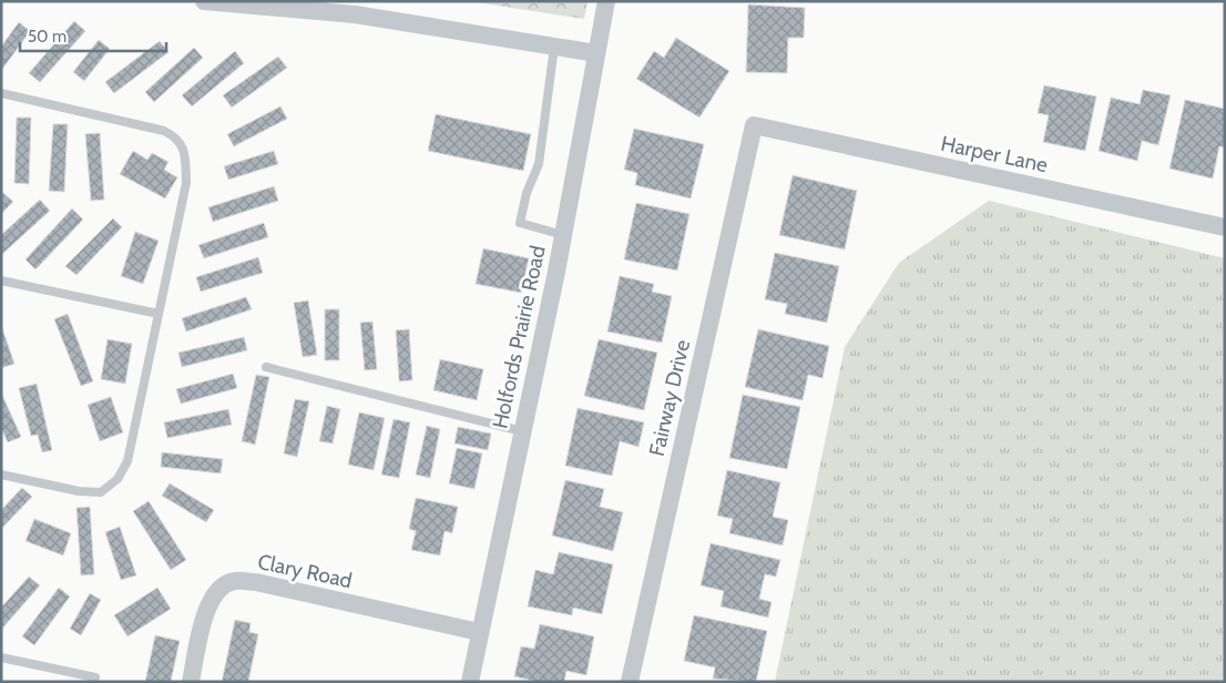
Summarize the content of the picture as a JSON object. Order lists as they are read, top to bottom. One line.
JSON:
{"streets":{"street":["Harper Lane","Holfords Prairie Road","Fairway Drive","Clary Road"]},"crossings":[["Harper Lane","Fairway Drive"],["Holfords Prairie Road","Clary Road"]],"scale_bar":"50 m"}
